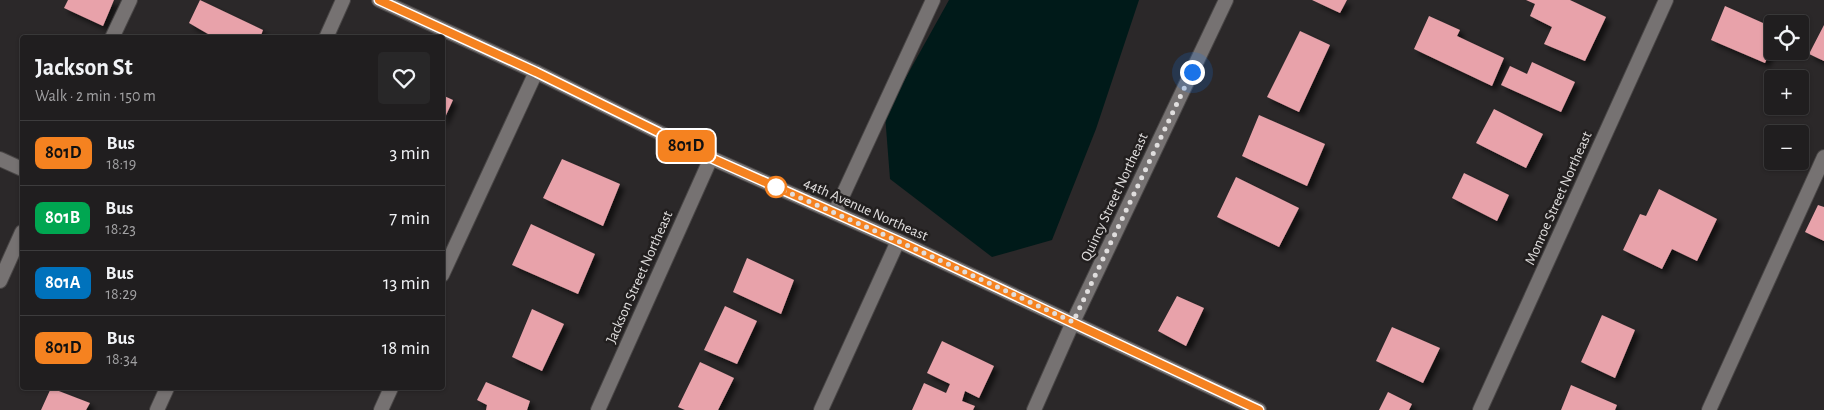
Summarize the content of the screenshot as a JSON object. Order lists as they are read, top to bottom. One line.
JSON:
{"streets":{"street":["Quincy Street Northeast","Monroe Street Northeast","44th Avenue Northeast","Jackson Street Northeast"]},"crossings":[["Quincy Street Northeast","44th Avenue Northeast"],["44th Avenue Northeast","Jackson Street Northeast"]],"lines":["bus line 801D"],"page":{"on_map":"801D","map_buttons":["+","−"],"heading":["Jackson St","Walk · 2 min · 150 m"],"list":[{"mark":"801D","name":"Bus","note":"18:19","value":"3 min"},{"mark":"801B","name":"Bus","note":"18:23","value":"7 min"},{"mark":"801A","name":"Bus","note":"18:29","value":"13 min"},{"mark":"801D","name":"Bus","note":"18:34","value":"18 min"}]}}
